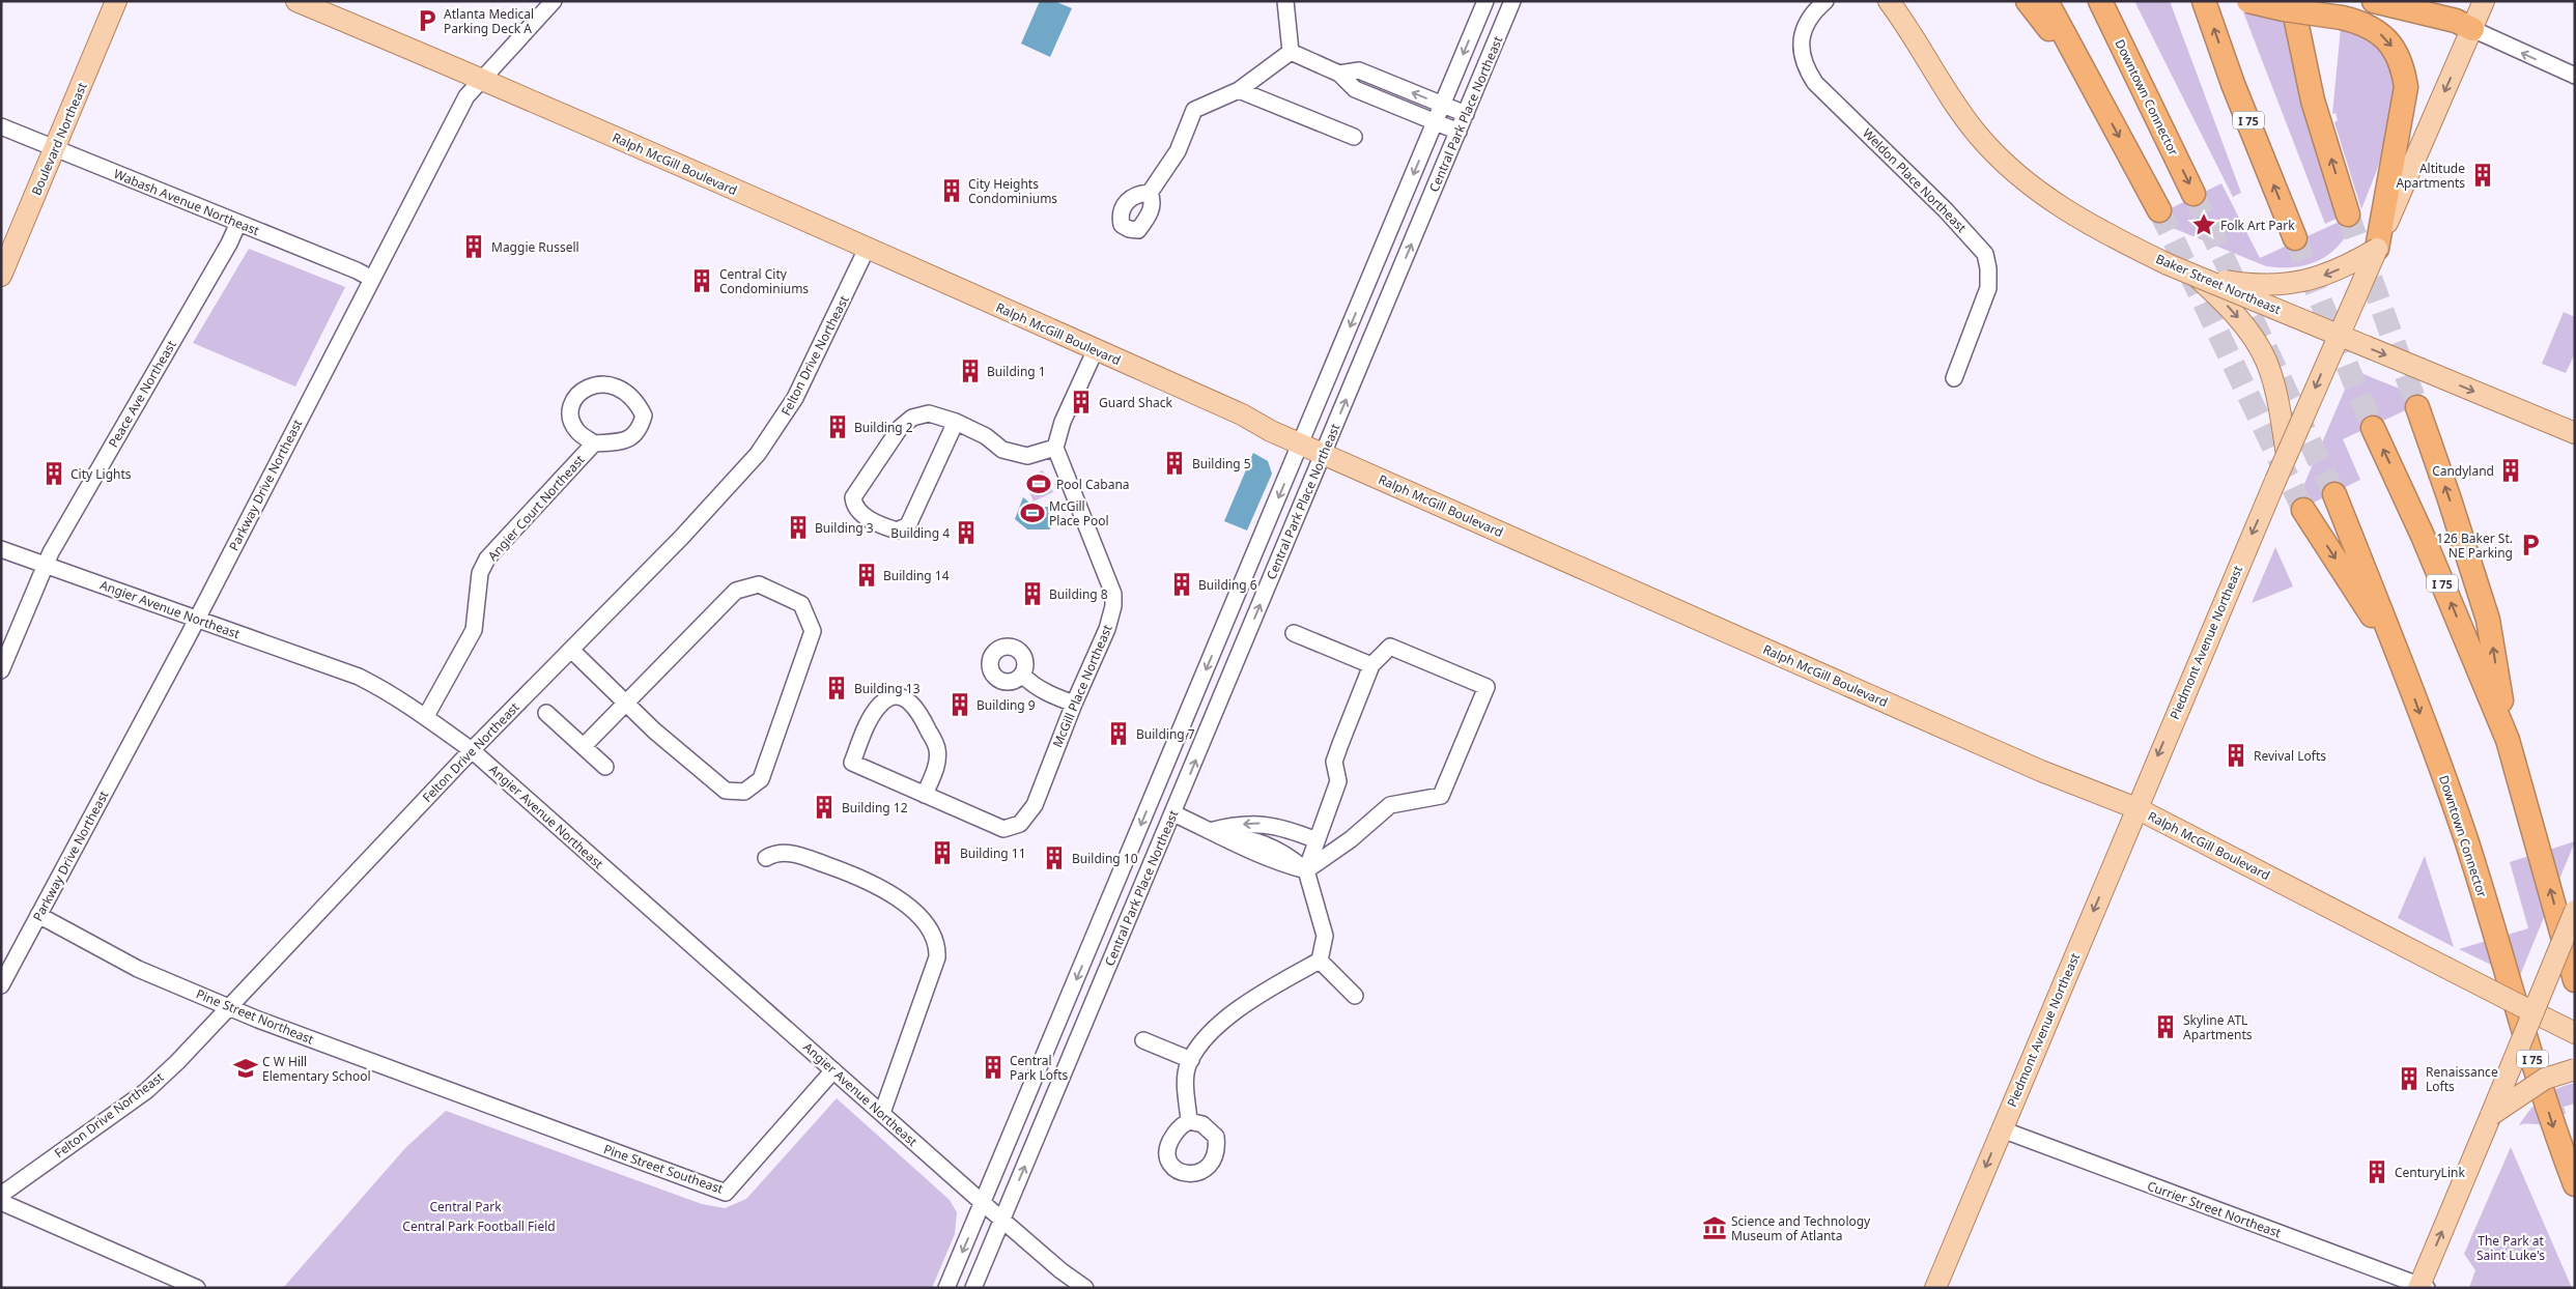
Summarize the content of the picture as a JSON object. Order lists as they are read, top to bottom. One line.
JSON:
{"streets":{"highway":["Downtown Connector","I 75"],"main road":["Boulevard Northeast","Ralph McGill Boulevard","Baker Street Northeast","Piedmont Avenue Northeast"],"street":["Central Park Place Northeast","Weldon Place Northeast","Wabash Avenue Northeast","Felton Drive Northeast","Peace Ave Northeast","Parkway Drive Northeast","Angier Court Northeast","Angier Avenue Northeast","McGill Place Northeast","Pine Street Northeast","Pine Street Southeast","Currier Street Northeast"]},"crossings":[["Central Park Place Northeast","Ralph McGill Boulevard"],["Central Park Place Northeast","Angier Avenue Northeast"],["Boulevard Northeast","Wabash Avenue Northeast"],["Ralph McGill Boulevard","Felton Drive Northeast"],["Ralph McGill Boulevard","Parkway Drive Northeast"],["Ralph McGill Boulevard","Piedmont Avenue Northeast"],["Wabash Avenue Northeast","Peace Ave Northeast"],["Wabash Avenue Northeast","Parkway Drive Northeast"],["Baker Street Northeast","Piedmont Avenue Northeast"],["Felton Drive Northeast","Angier Avenue Northeast"],["Felton Drive Northeast","Pine Street Northeast"],["Peace Ave Northeast","Angier Avenue Northeast"],["Parkway Drive Northeast","Angier Avenue Northeast"],["Parkway Drive Northeast","Pine Street Northeast"],["Angier Court Northeast","Angier Avenue Northeast"],["Angier Avenue Northeast","Pine Street Southeast"],["Piedmont Avenue Northeast","Currier Street Northeast"],["Pine Street Northeast","Pine Street Southeast"]],"one_way":["Piedmont Avenue Northeast"],"parks":["Central Park","Central Park Football Field","The Park at Saint Luke's"],"places":{"parking":["Atlanta Medical Parking Deck A","126 Baker St. NE Parking"],"building":["Altitude Apartments","City Heights Condominiums","Maggie Russell","Central City Condominiums","Building 1","Guard Shack","Building 2","Building 5","Candyland","City Lights","Building 3","Building 4","Building 14","Building 6","Building 8","Building 13","Building 9","Building 7","Revival Lofts","Building 12","Building 11","Building 10","Skyline ATL Apartments","Central Park Lofts","Renaissance Lofts","CenturyLink"],"place":["Folk Art Park"],"sports":["Pool Cabana","McGill Place Pool"],"school or university":["C W Hill Elementary School"],"museum":["Science and Technology Museum of Atlanta"]}}
